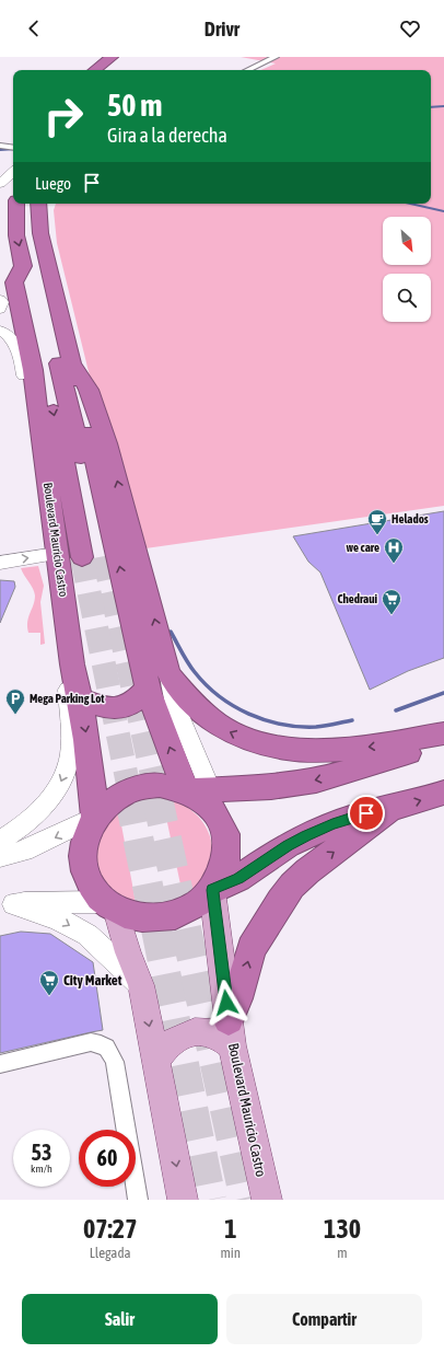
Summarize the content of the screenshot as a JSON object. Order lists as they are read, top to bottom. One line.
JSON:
{"streets":{"highway":["Boulevard Mauricio Castro"]},"places":{"cafe":["Helados"],"hospital":["we care"],"supermarket":["Chedraui","City Market"],"parking":["Mega Parking Lot"]},"north":"bottom right","page":{"header":"Drivr","turn":["50 m","Gira a la derecha"],"then":"Luego","speed":"53 km/h","limit":"60","eta":["07:27","Llegada","1","min","130","m"],"buttons":["Salir","Compartir"]}}
